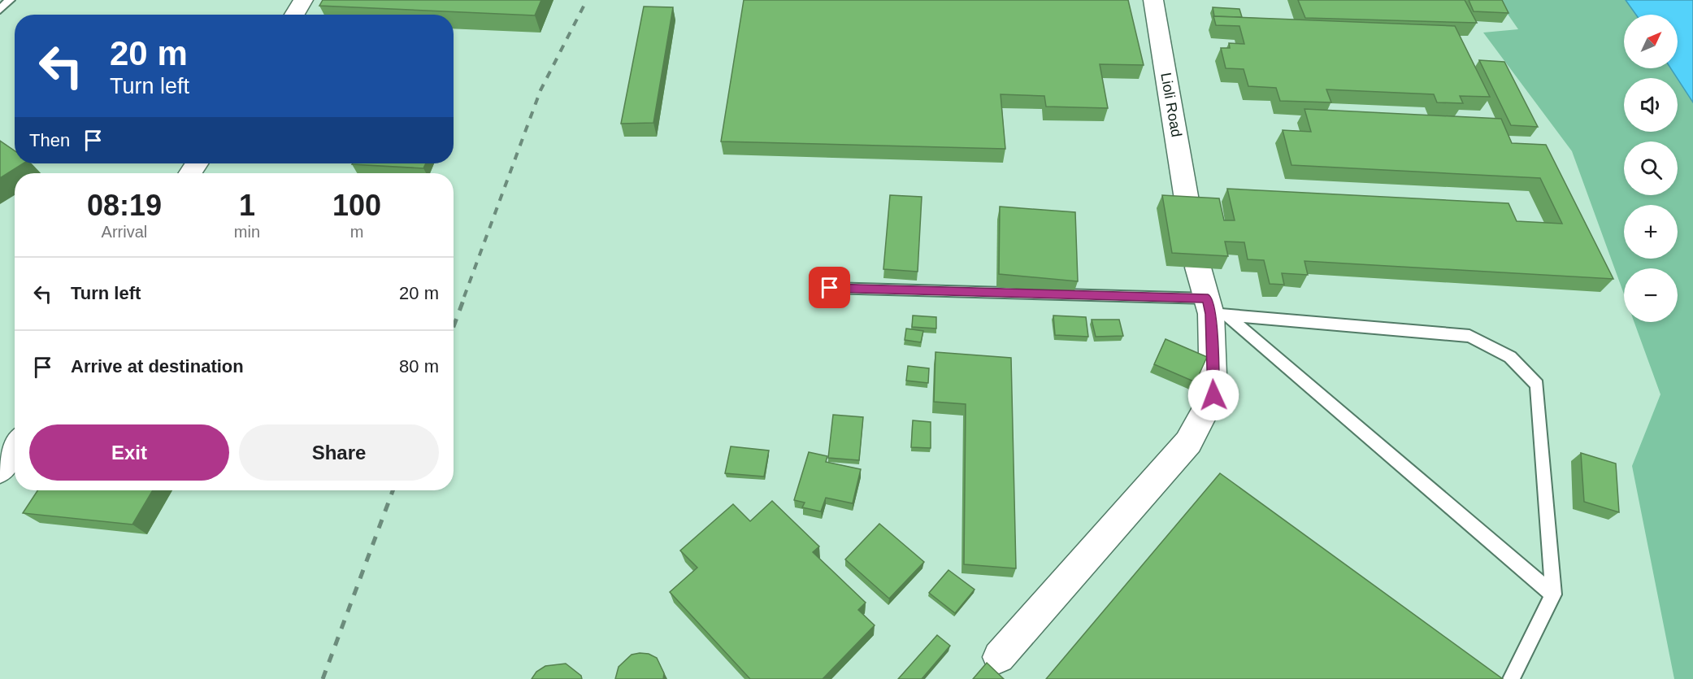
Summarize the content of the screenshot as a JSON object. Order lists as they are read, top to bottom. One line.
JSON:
{"streets":{"street":["Lioli Road"]},"north":"top right","page":{"map_buttons":["+","−"],"turn":["20 m","Turn left"],"then":"Then","eta":["08:19","Arrival","1","min","100","m"],"list":[{"name":"Turn left","value":"20 m"},{"name":"Arrive at destination","value":"80 m"}],"buttons":["Exit","Share"]}}
